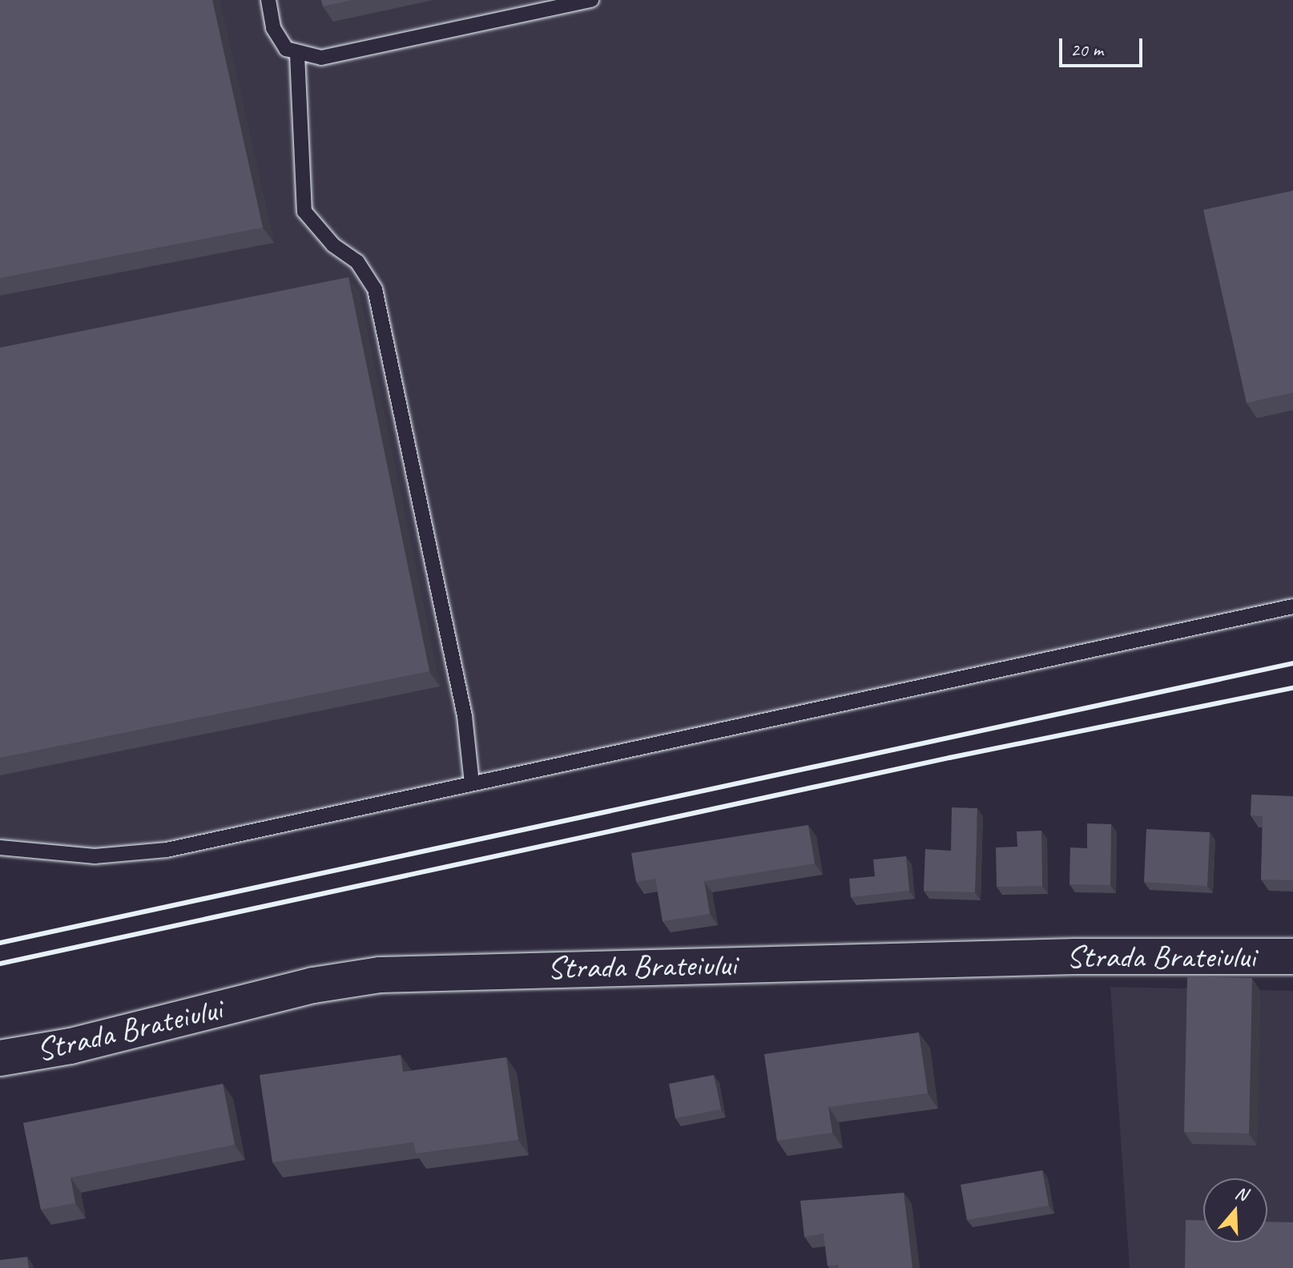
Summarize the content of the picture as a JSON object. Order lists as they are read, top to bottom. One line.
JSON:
{"streets":{"main road":["Strada Brateiului"]},"scale_bar":"20 m","north":"top"}
